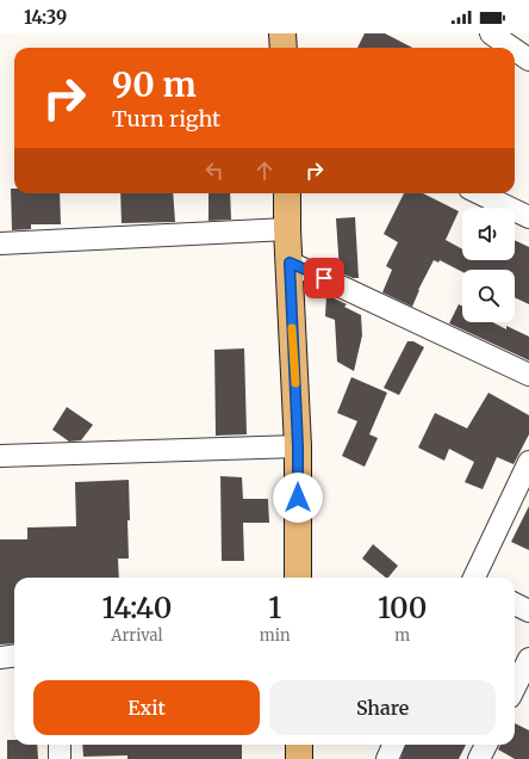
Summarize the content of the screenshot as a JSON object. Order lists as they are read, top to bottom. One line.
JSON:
{"page":{"status":"14:39","turn":["90 m","Turn right"],"eta":["14:40","Arrival","1","min","100","m"],"buttons":["Exit","Share"]}}
